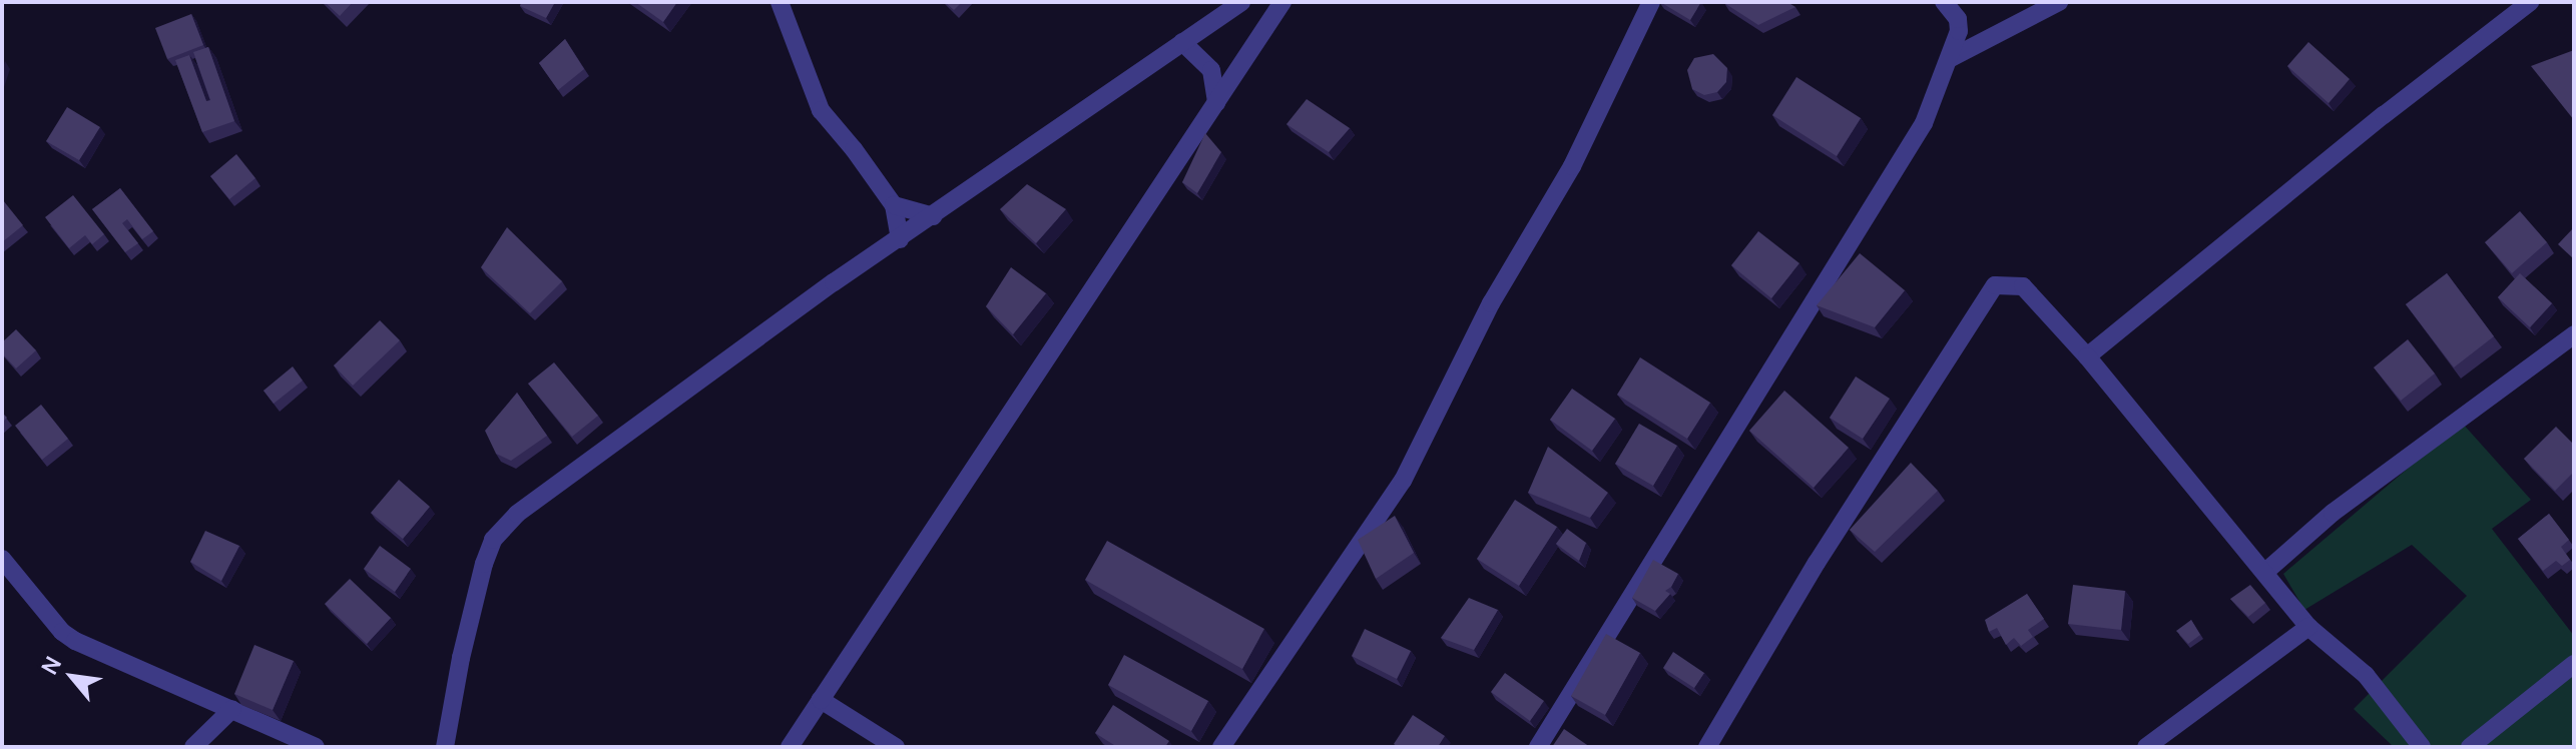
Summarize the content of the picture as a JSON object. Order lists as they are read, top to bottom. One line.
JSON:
{"north":"top left"}
